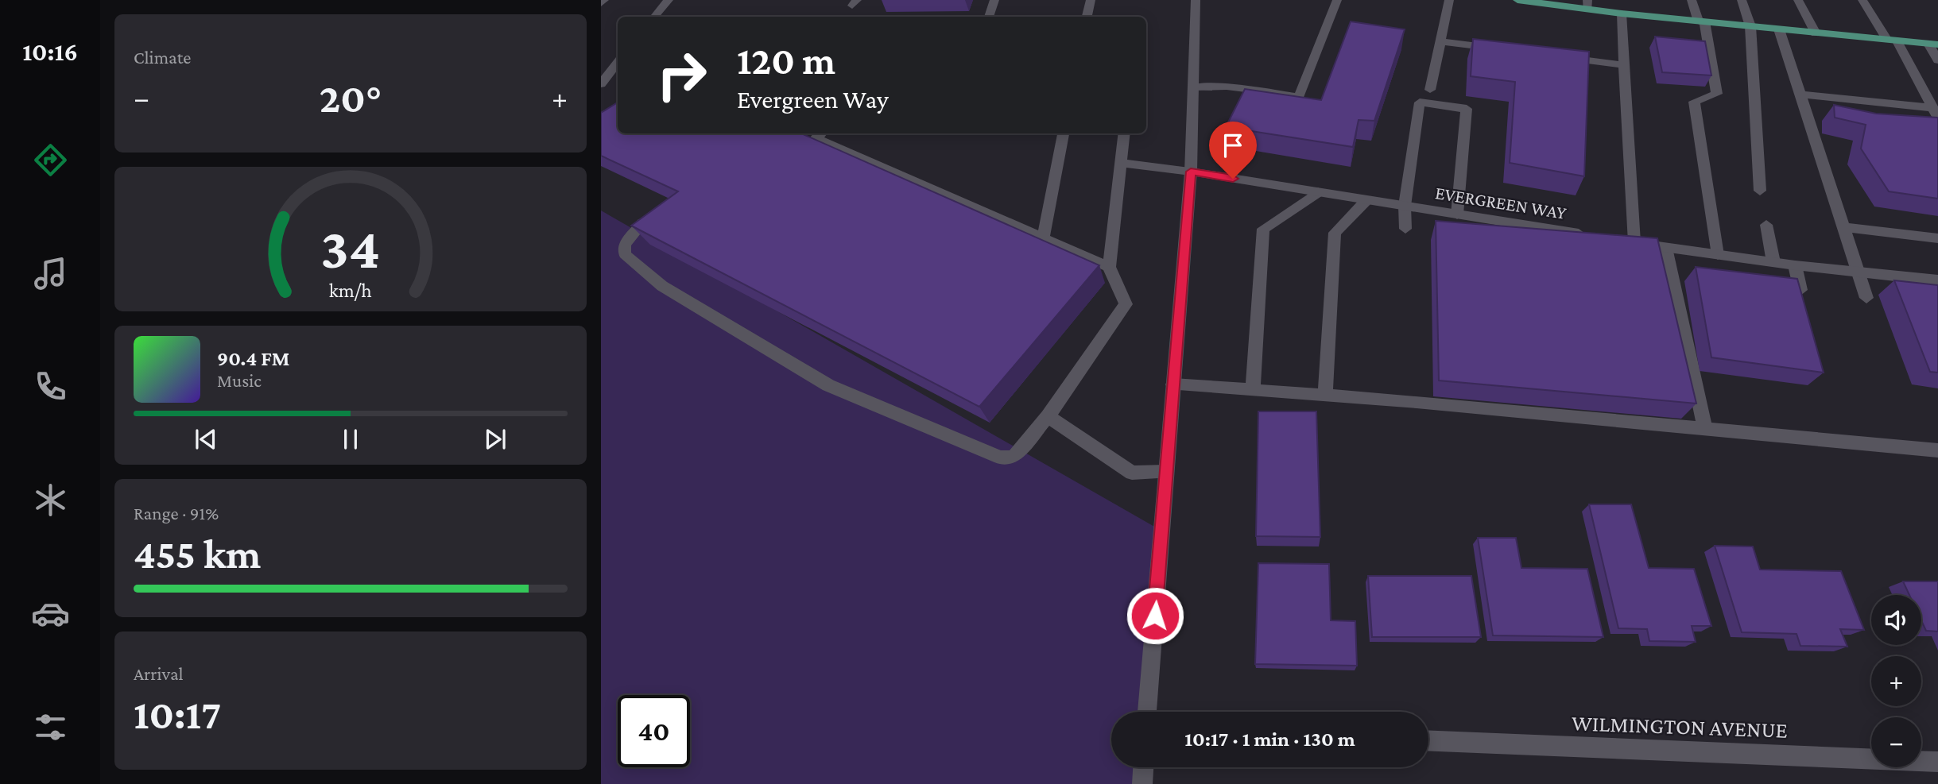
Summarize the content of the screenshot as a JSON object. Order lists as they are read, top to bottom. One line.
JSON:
{"streets":{"street":["EVERGREEN WAY","WILMINGTON AVENUE"]},"page":{"tabs":"10:16","tile":["Climate",["Range · 91%","455 km"],["Arrival","10:17"]],"turn":["120 m","Evergreen Way"],"heat":["−","20°","+"],"song":["90.4 FM","Music"],"map_buttons":["+","−"],"limit":"40","trip":"10:17 · 1 min · 130 m","gauge":["34","km/h"]}}
